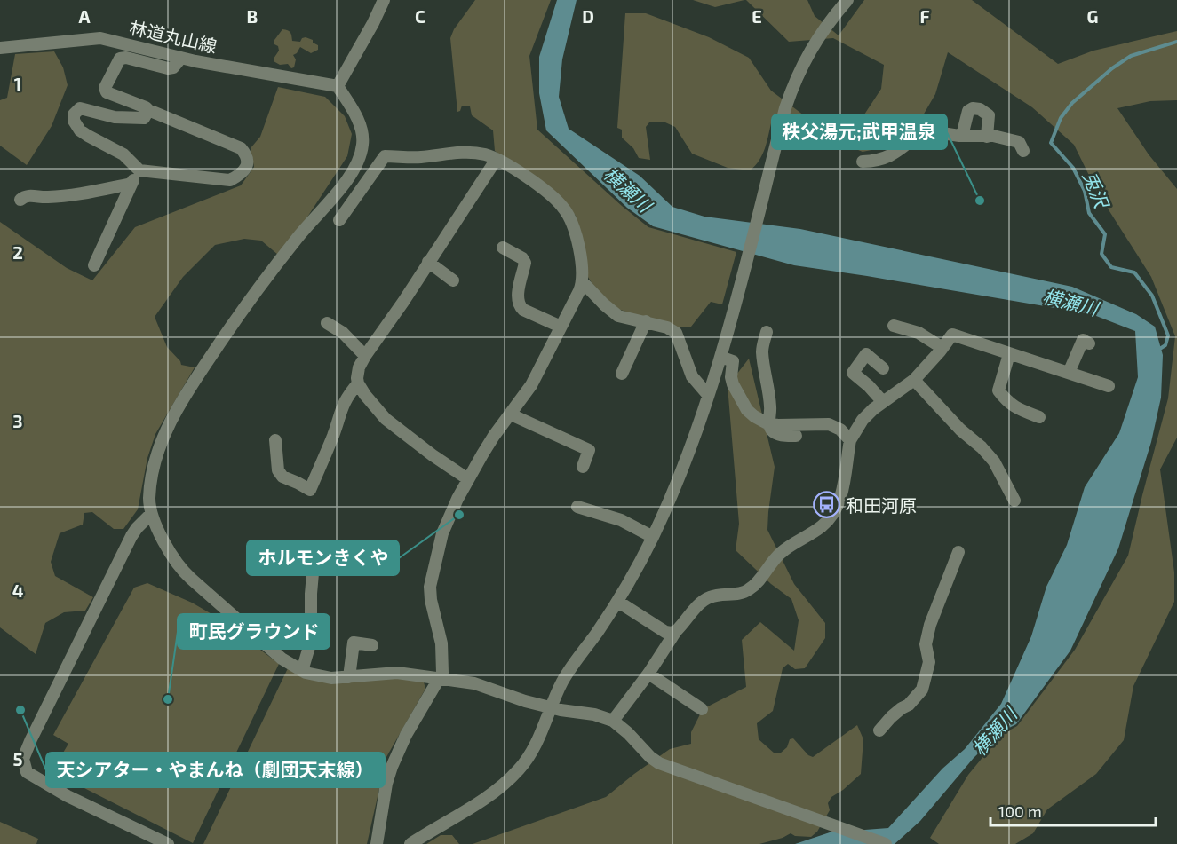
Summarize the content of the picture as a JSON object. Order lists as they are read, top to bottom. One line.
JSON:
{"streets":{"street":["林道丸山線"]},"water":["横瀬川","兎沢"],"places":{"other":["秩父湯元;武甲温泉","ホルモンきくや","町民グラウンド","天シアター・やまんね（劇団天末線）"],"bus stop":["和田河原"]},"scale_bar":"100 m","grid":{"columns":["A","B","C","D","E","F","G"],"rows":["1","2","3","4","5"]}}
